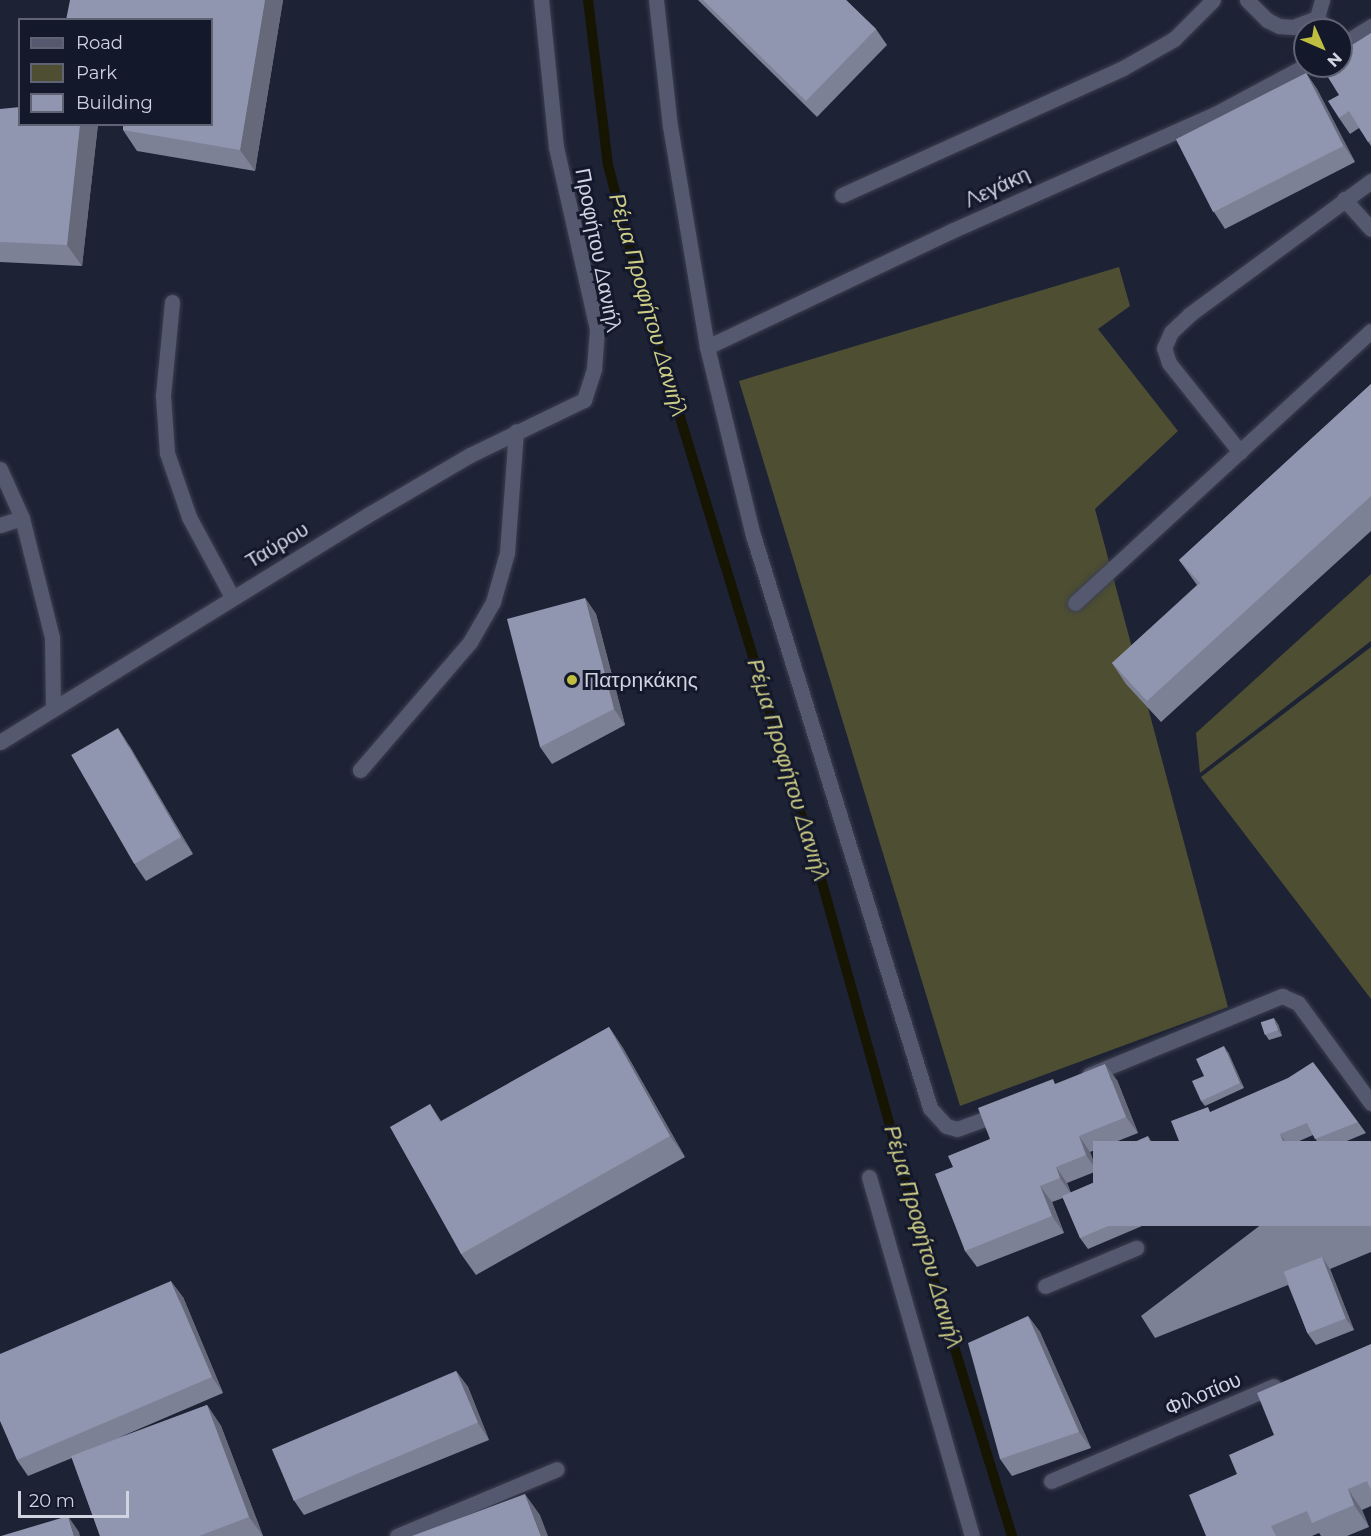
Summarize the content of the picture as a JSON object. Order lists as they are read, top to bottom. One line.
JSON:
{"streets":{"street":["Λεγάκη","Προφήτου Δανιήλ","Ταύρου","Φιλοτίου"]},"crossings":[["Προφήτου Δανιήλ","Ταύρου"]],"water":["Ρέμα Προφήτου Δανιήλ"],"places":["Πατρηκάκης"],"legend":["Road","Park","Building"],"scale_bar":"20 m","north":"bottom right"}
